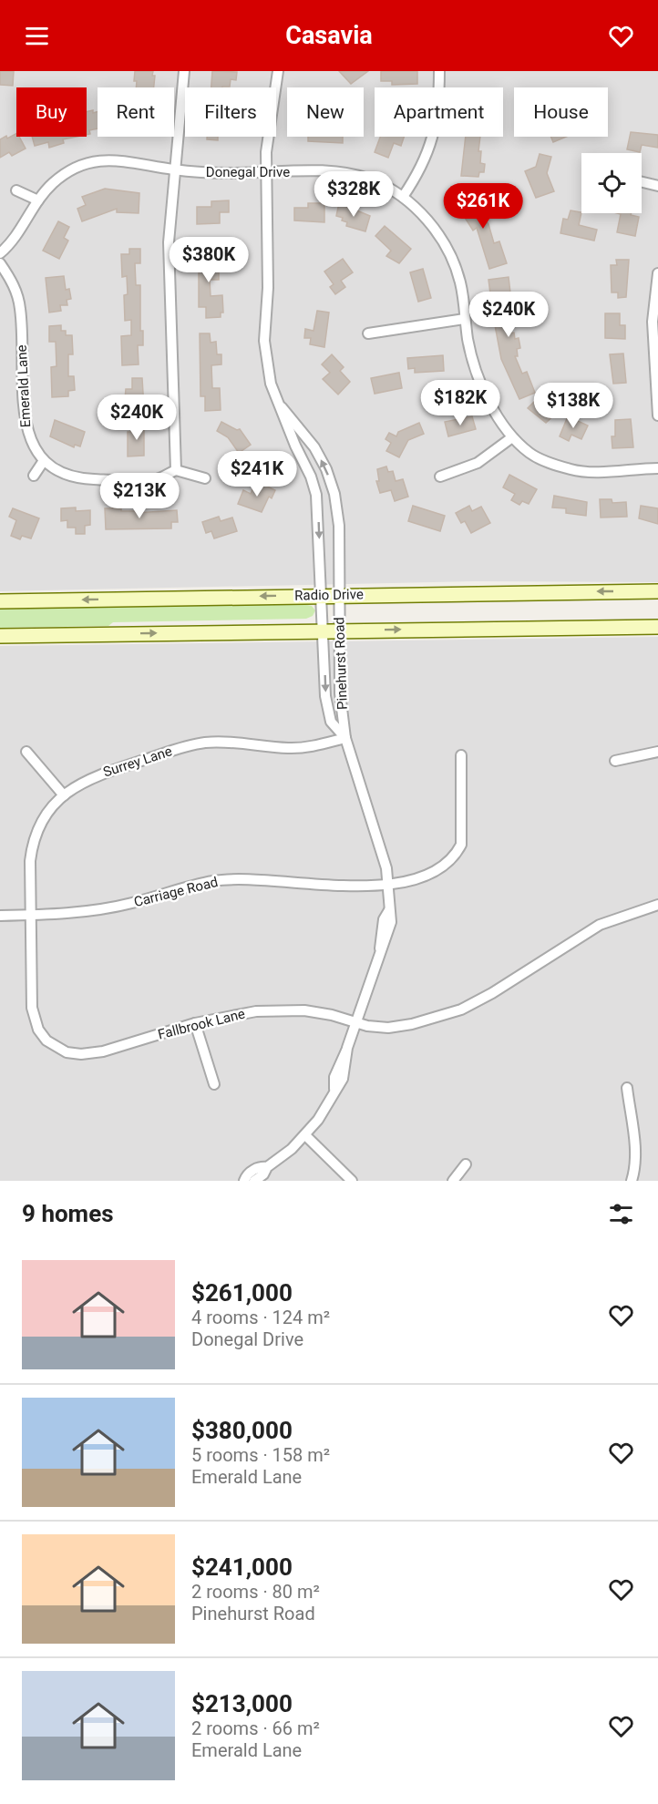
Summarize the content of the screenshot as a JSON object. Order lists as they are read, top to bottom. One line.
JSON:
{"streets":{"main road":["Radio Drive"],"street":["Donegal Drive","Emerald Lane","Pinehurst Road","Surrey Lane","Carriage Road","Fallbrook Lane"]},"crossings":[["Donegal Drive","Pinehurst Road"],["Radio Drive","Pinehurst Road"],["Pinehurst Road","Surrey Lane"],["Pinehurst Road","Carriage Road"],["Pinehurst Road","Fallbrook Lane"],["Surrey Lane","Carriage Road"],["Surrey Lane","Fallbrook Lane"],["Carriage Road","Fallbrook Lane"]],"page":{"header":"Casavia","chip":["Buy","Rent","Filters","New","Apartment","House"],"price":["$328K","$261K","$380K","$240K","$182K","$138K","$240K","$241K","$213K"],"heading":"9 homes","list":[{"name":"$261,000","note":"4 rooms · 124 m² · Donegal Drive"},{"name":"$380,000","note":"5 rooms · 158 m² · Emerald Lane"},{"name":"$241,000","note":"2 rooms · 80 m² · Pinehurst Road"},{"name":"$213,000","note":"2 rooms · 66 m² · Emerald Lane"}]}}
